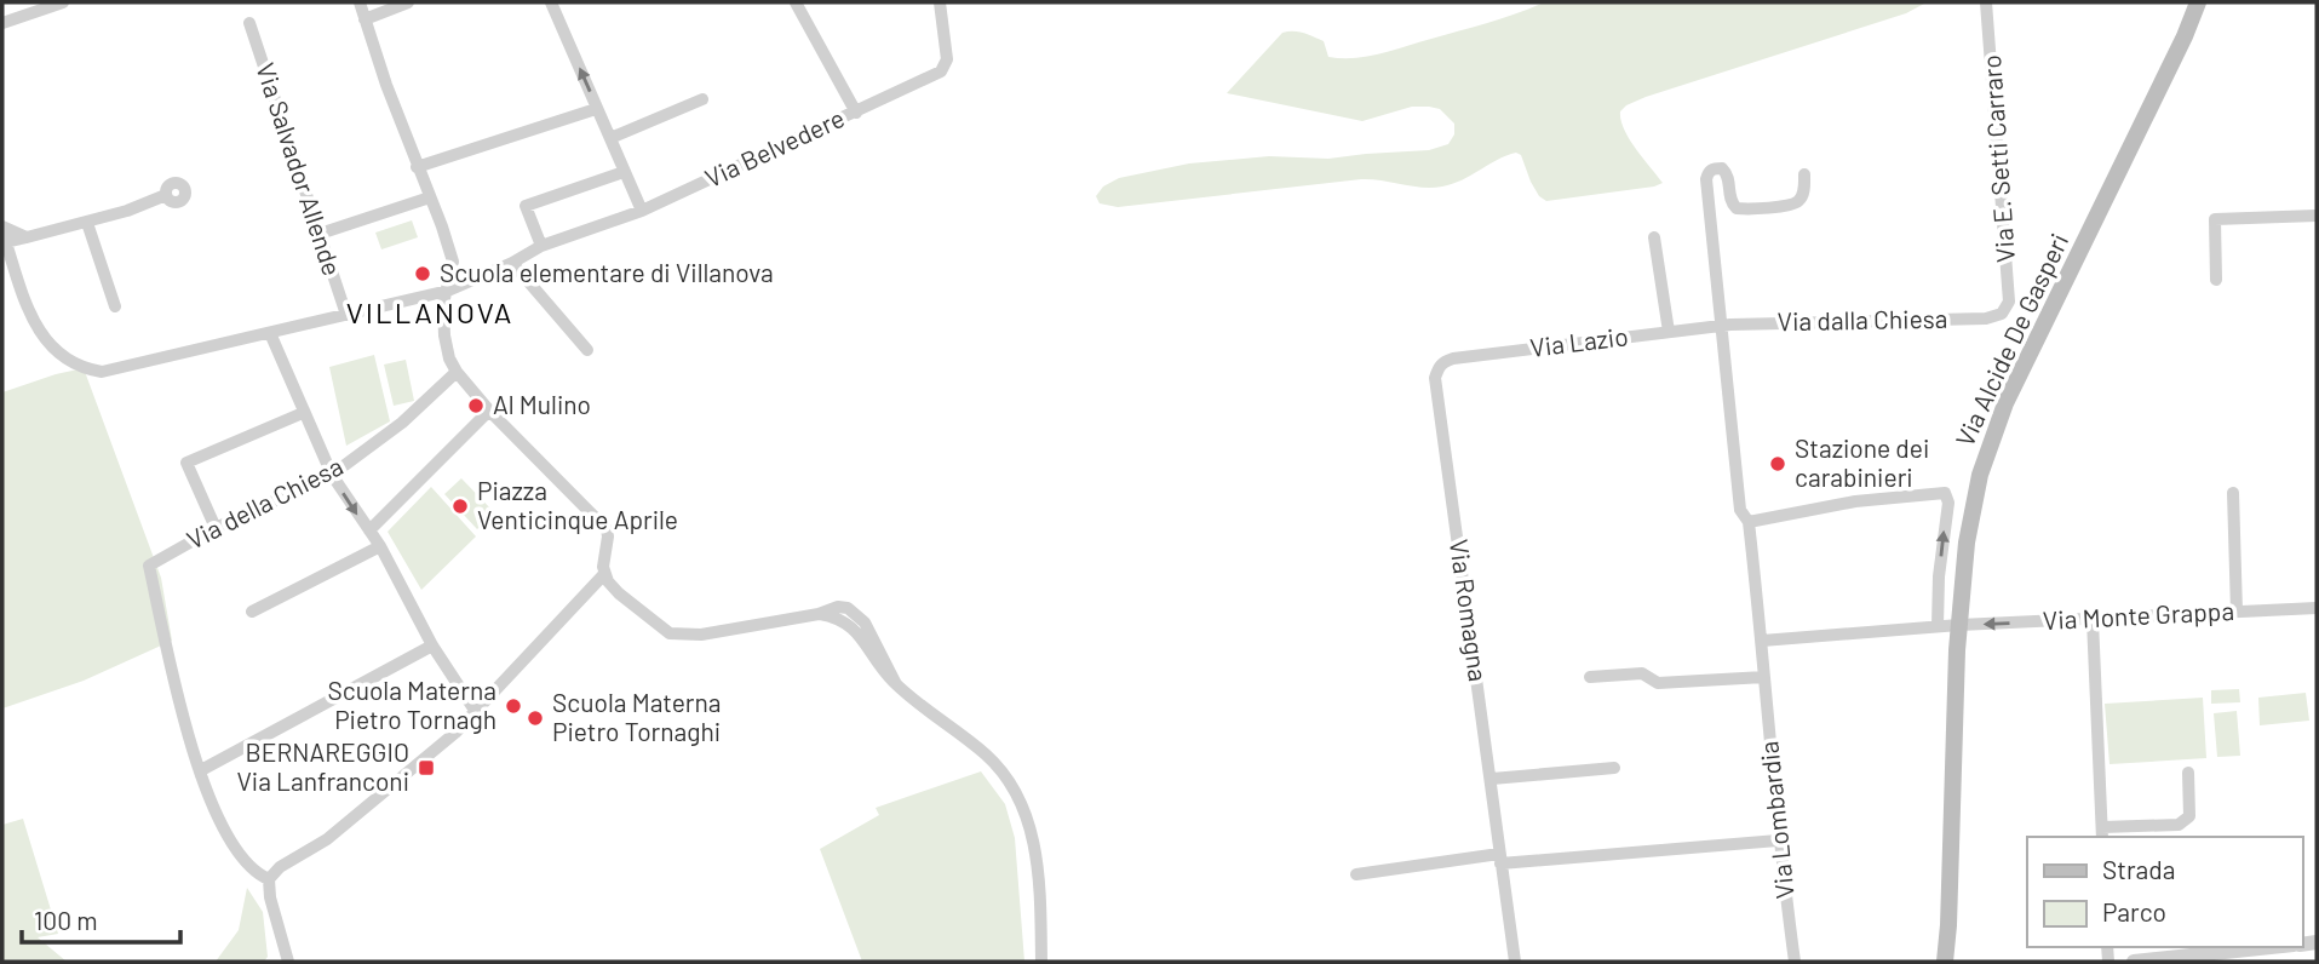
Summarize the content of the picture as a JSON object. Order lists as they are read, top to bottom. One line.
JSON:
{"streets":{"main road":["Via Alcide De Gasperi"],"street":["Via Belvedere","Via E. Setti Carraro","Via Salvador Allende","Via dalla Chiesa","Via Lazio","Via della Chiesa","Via Romagna","Via Monte Grappa","Via Lombardia"]},"crossings":[["Via Belvedere","Via Salvador Allende"],["Via E. Setti Carraro","Via dalla Chiesa"],["Via dalla Chiesa","Via Lazio"],["Via dalla Chiesa","Via Lombardia"],["Via Alcide De Gasperi","Via Monte Grappa"],["Via Lazio","Via Romagna"],["Via Lazio","Via Lombardia"],["Via Monte Grappa","Via Lombardia"]],"districts":["VILLANOVA"],"places":{"other":["Scuola elementare di Villanova","Al Mulino","Stazione dei carabinieri","Piazza Venticinque Aprile","Scuola Materna Pietro Tornagh","Scuola Materna Pietro Tornaghi"],"transit":["BERNAREGGIO Via Lanfranconi"]},"legend":["Strada","Parco"],"scale_bar":"100 m"}
